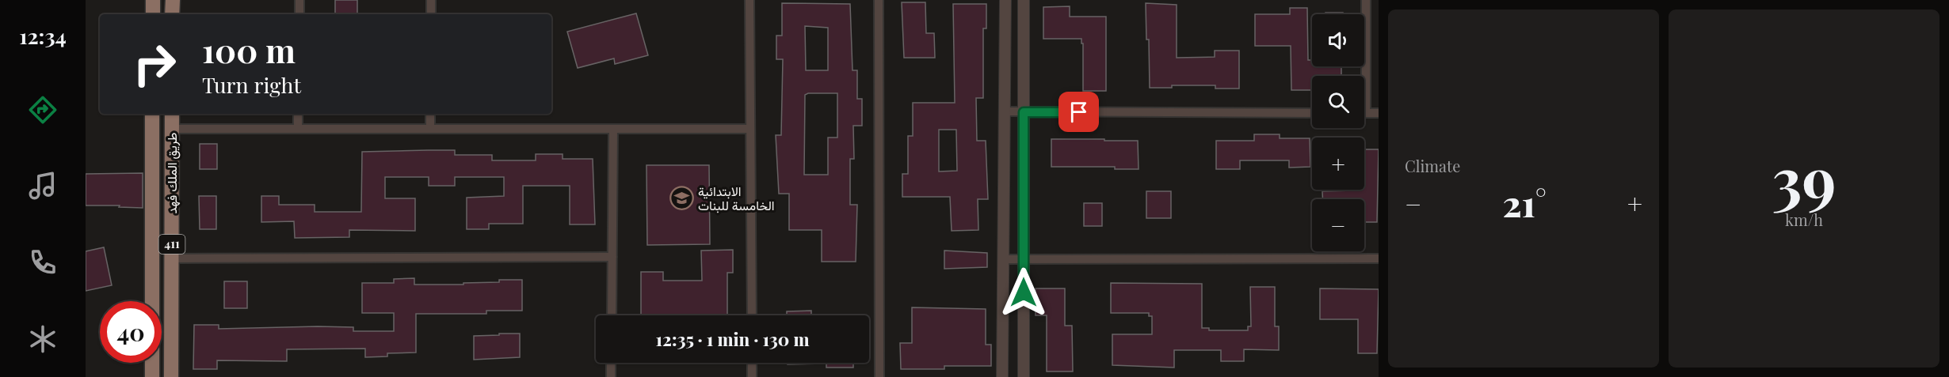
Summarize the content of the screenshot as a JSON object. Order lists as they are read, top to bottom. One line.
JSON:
{"streets":{"main road":["طريق الملك فهد","411"]},"places":{"school or university":["الابتدائية الخامسة للبنات"]},"page":{"tabs":"12:34","tile":["Climate",["39","km/h"]],"map_buttons":["+","−"],"turn":["100 m","Turn right"],"heat":["−","21°","+"],"limit":"40","trip":"12:35 · 1 min · 130 m"}}
